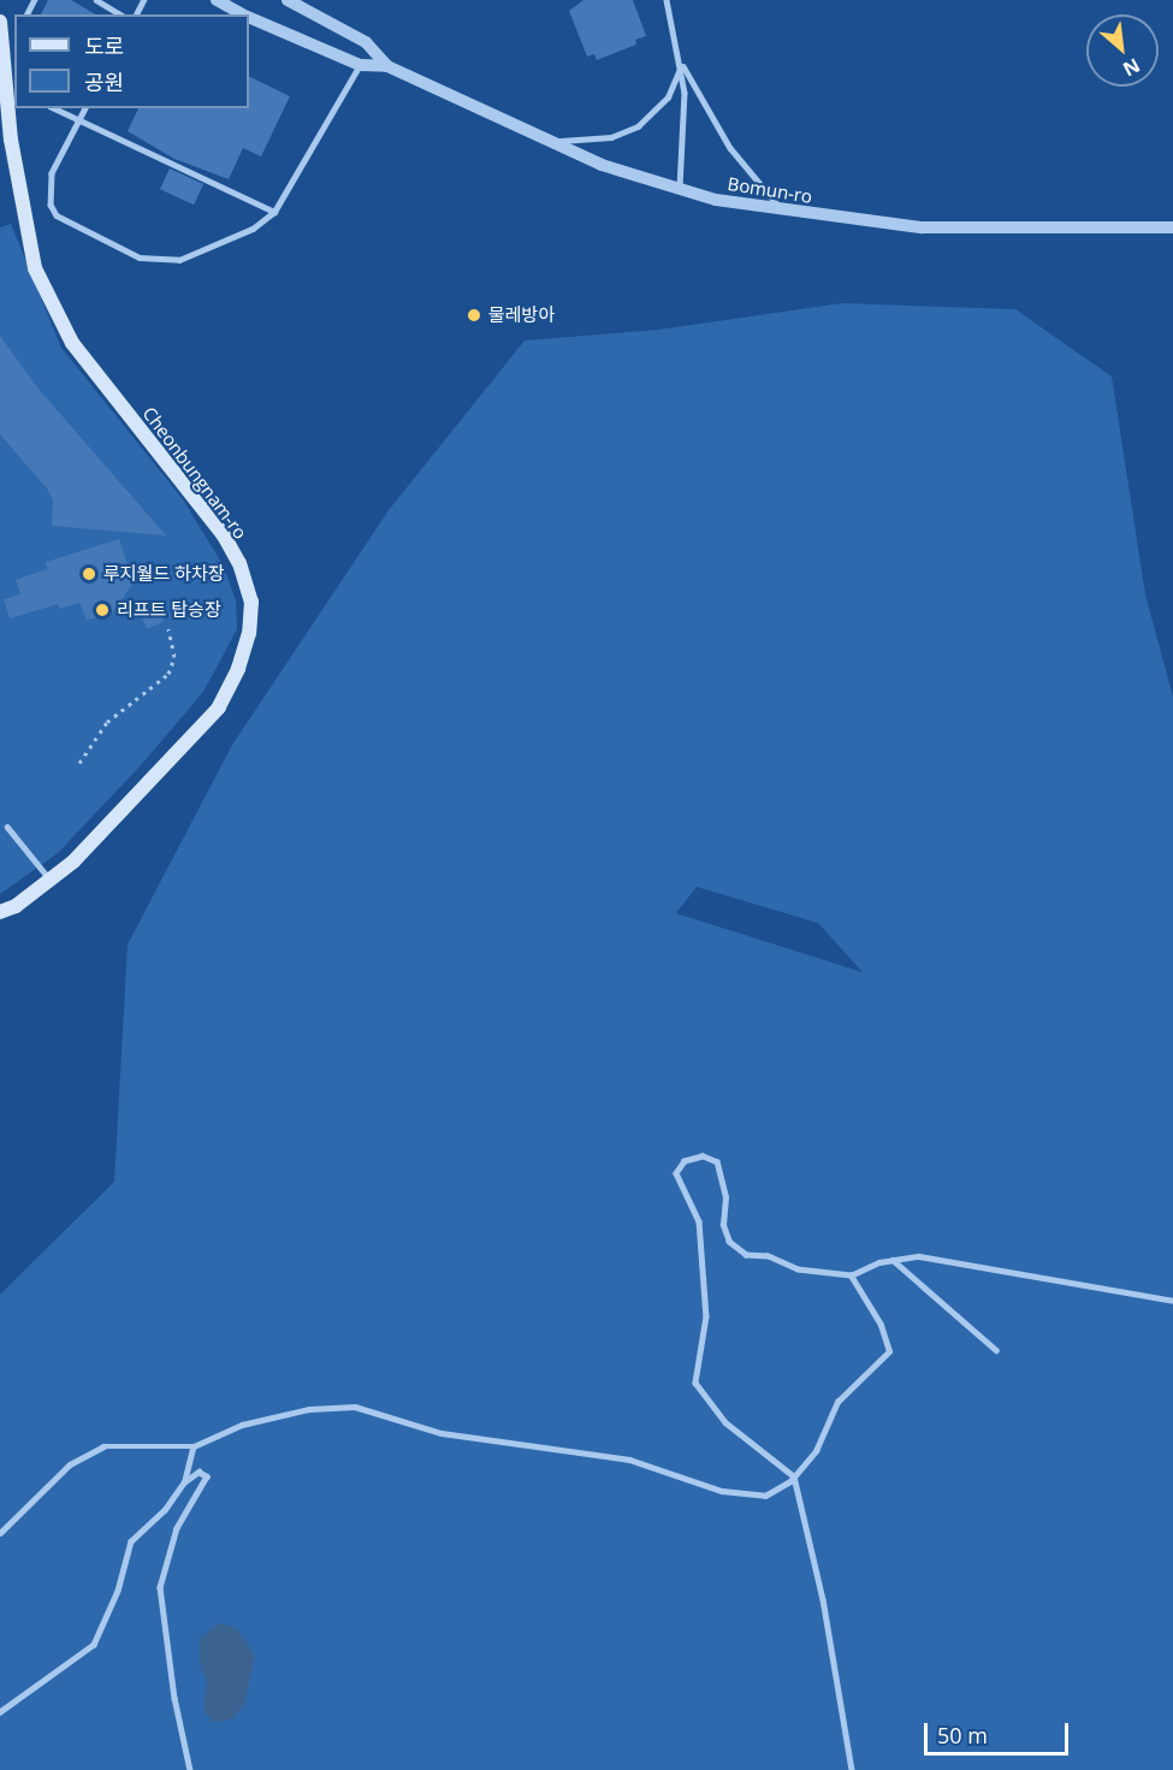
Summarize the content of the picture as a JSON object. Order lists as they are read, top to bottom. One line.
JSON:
{"streets":{"main road":["Cheonbungnam-ro"],"street":["Bomun-ro"]},"places":["물레방아","루지월드 하차장","리프트 탑승장"],"legend":["도로","공원"],"scale_bar":"50 m","north":"bottom right"}
